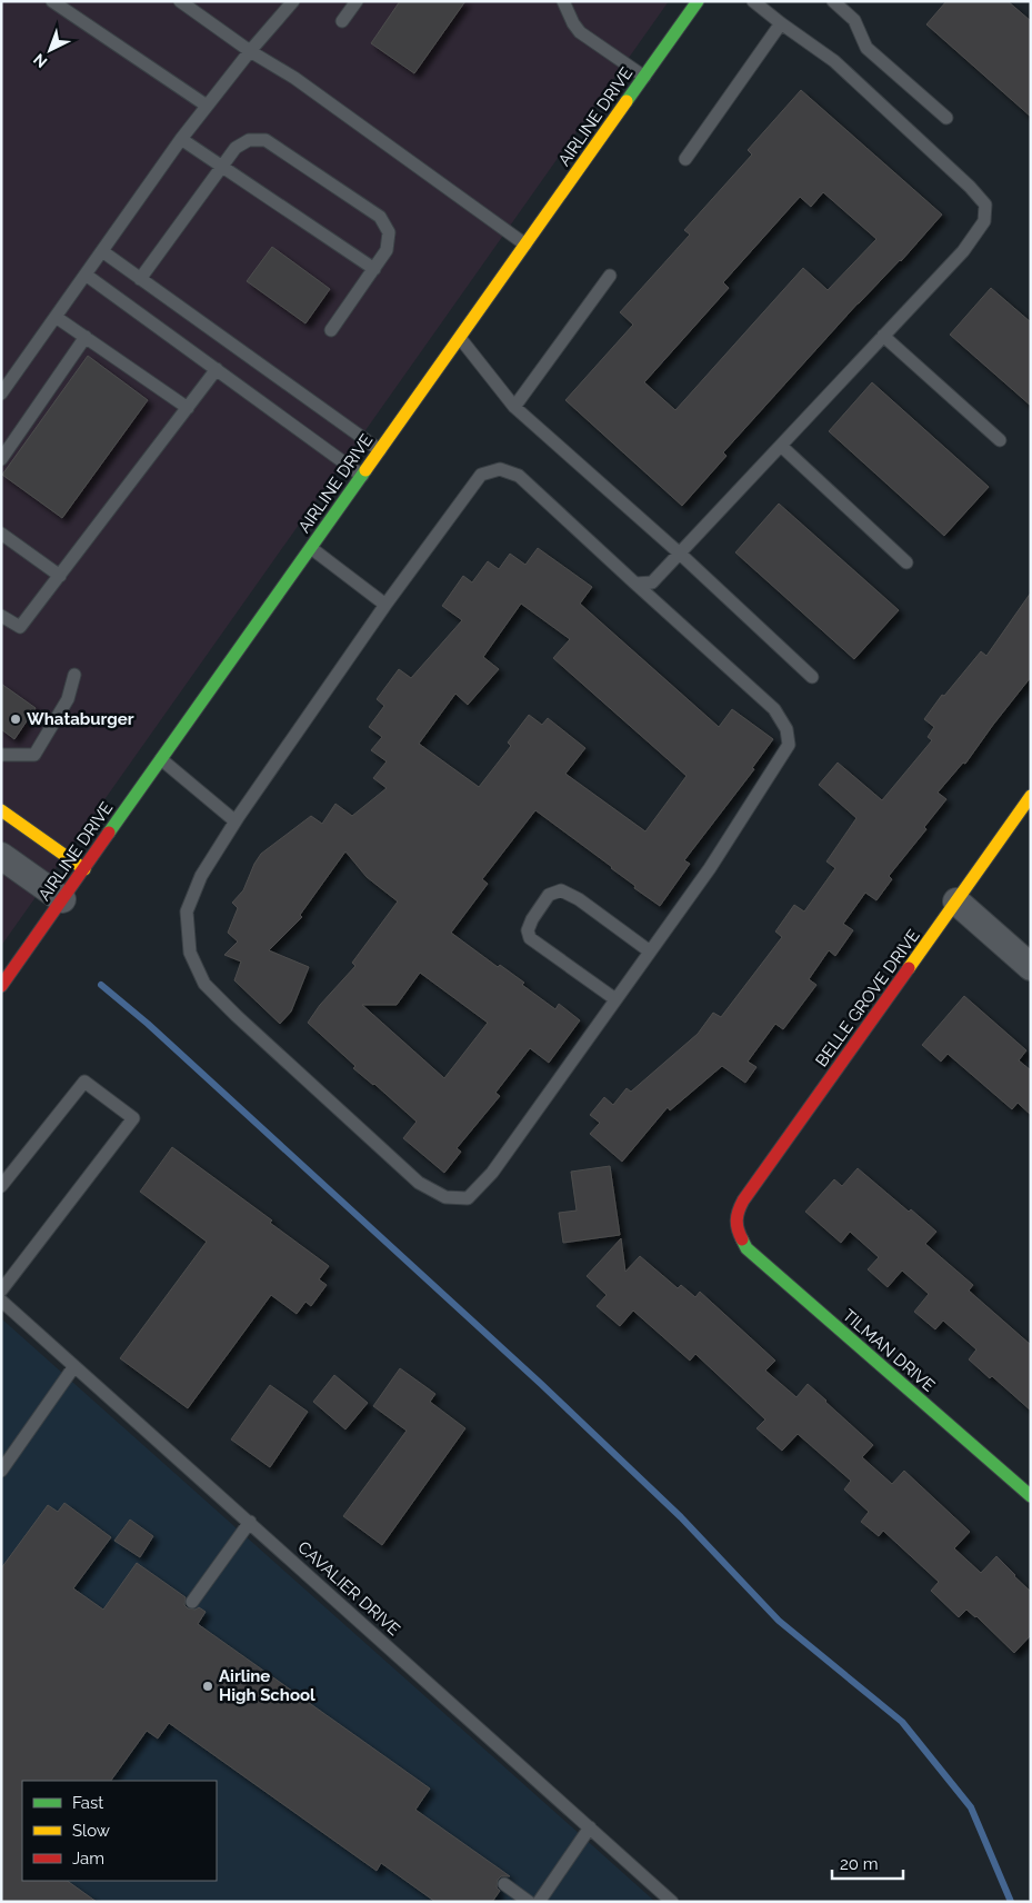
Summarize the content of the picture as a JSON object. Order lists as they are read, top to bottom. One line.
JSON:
{"streets":{"main road":["AIRLINE DRIVE","BELLE GROVE DRIVE","TILMAN DRIVE"],"lane":["CAVALIER DRIVE"]},"crossings":[["BELLE GROVE DRIVE","TILMAN DRIVE"]],"places":["Whataburger","Airline High School"],"legend":["Fast","Slow","Jam"],"scale_bar":"20 m","north":"bottom left"}
